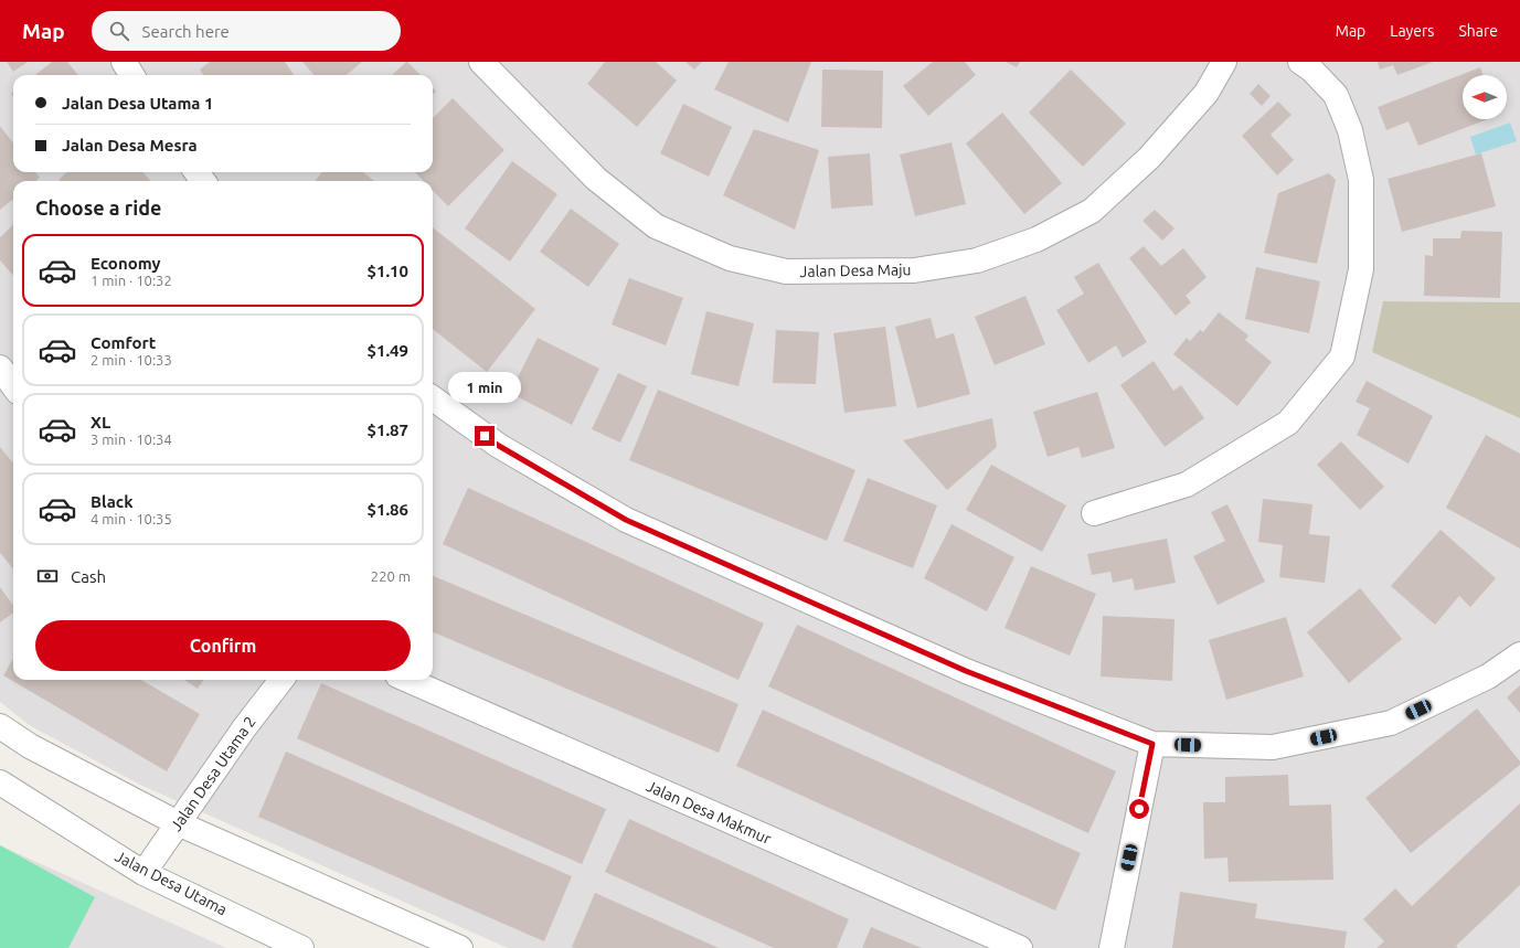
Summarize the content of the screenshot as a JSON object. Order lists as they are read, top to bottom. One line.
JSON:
{"streets":{"street":["Jalan Desa Maju","Jalan Desa Utama 2","Jalan Desa Makmur","Jalan Desa Utama"]},"crossings":[["Jalan Desa Utama 2","Jalan Desa Utama"]],"north":"left","page":{"header":"Map","search":"Search here","nav":["Map","Layers","Share"],"banner":["Jalan Desa Utama 1","Jalan Desa Mesra"],"heading":"Choose a ride","list":[{"name":"Economy","note":"1 min · 10:32","value":"$1.10"},{"name":"Comfort","note":"2 min · 10:33","value":"$1.49"},{"name":"XL","note":"3 min · 10:34","value":"$1.87"},{"name":"Black","note":"4 min · 10:35","value":"$1.86"}],"bubble":"1 min","pay":["Cash","220 m"],"buttons":"Confirm"}}
